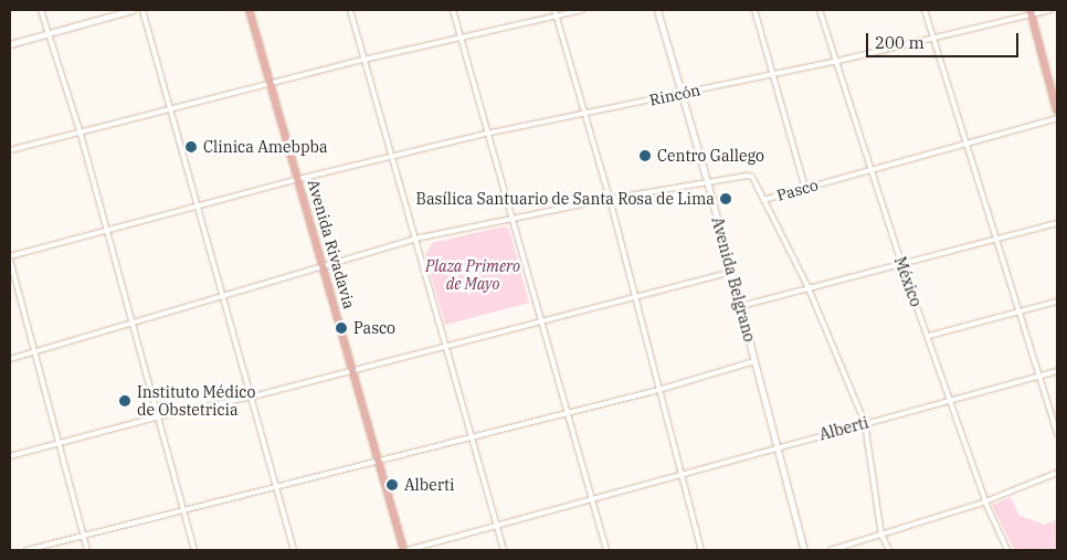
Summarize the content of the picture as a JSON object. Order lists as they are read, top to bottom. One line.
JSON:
{"streets":{"main road":["Avenida Rivadavia","Avenida Belgrano"],"street":["Rincón","Pasco","México","Alberti"]},"crossings":[["Rincón","Avenida Rivadavia"],["Rincón","Avenida Belgrano"],["Rincón","México"],["Pasco","Avenida Rivadavia"],["Pasco","Avenida Belgrano"],["Pasco","México"],["Avenida Rivadavia","Alberti"],["Avenida Belgrano","Alberti"],["México","Alberti"]],"parks":["Plaza Primero de Mayo"],"places":["Clinica Amebpba","Centro Gallego","Basílica Santuario de Santa Rosa de Lima","Pasco","Instituto Médico de Obstetricia","Alberti"],"scale_bar":"200 m"}
